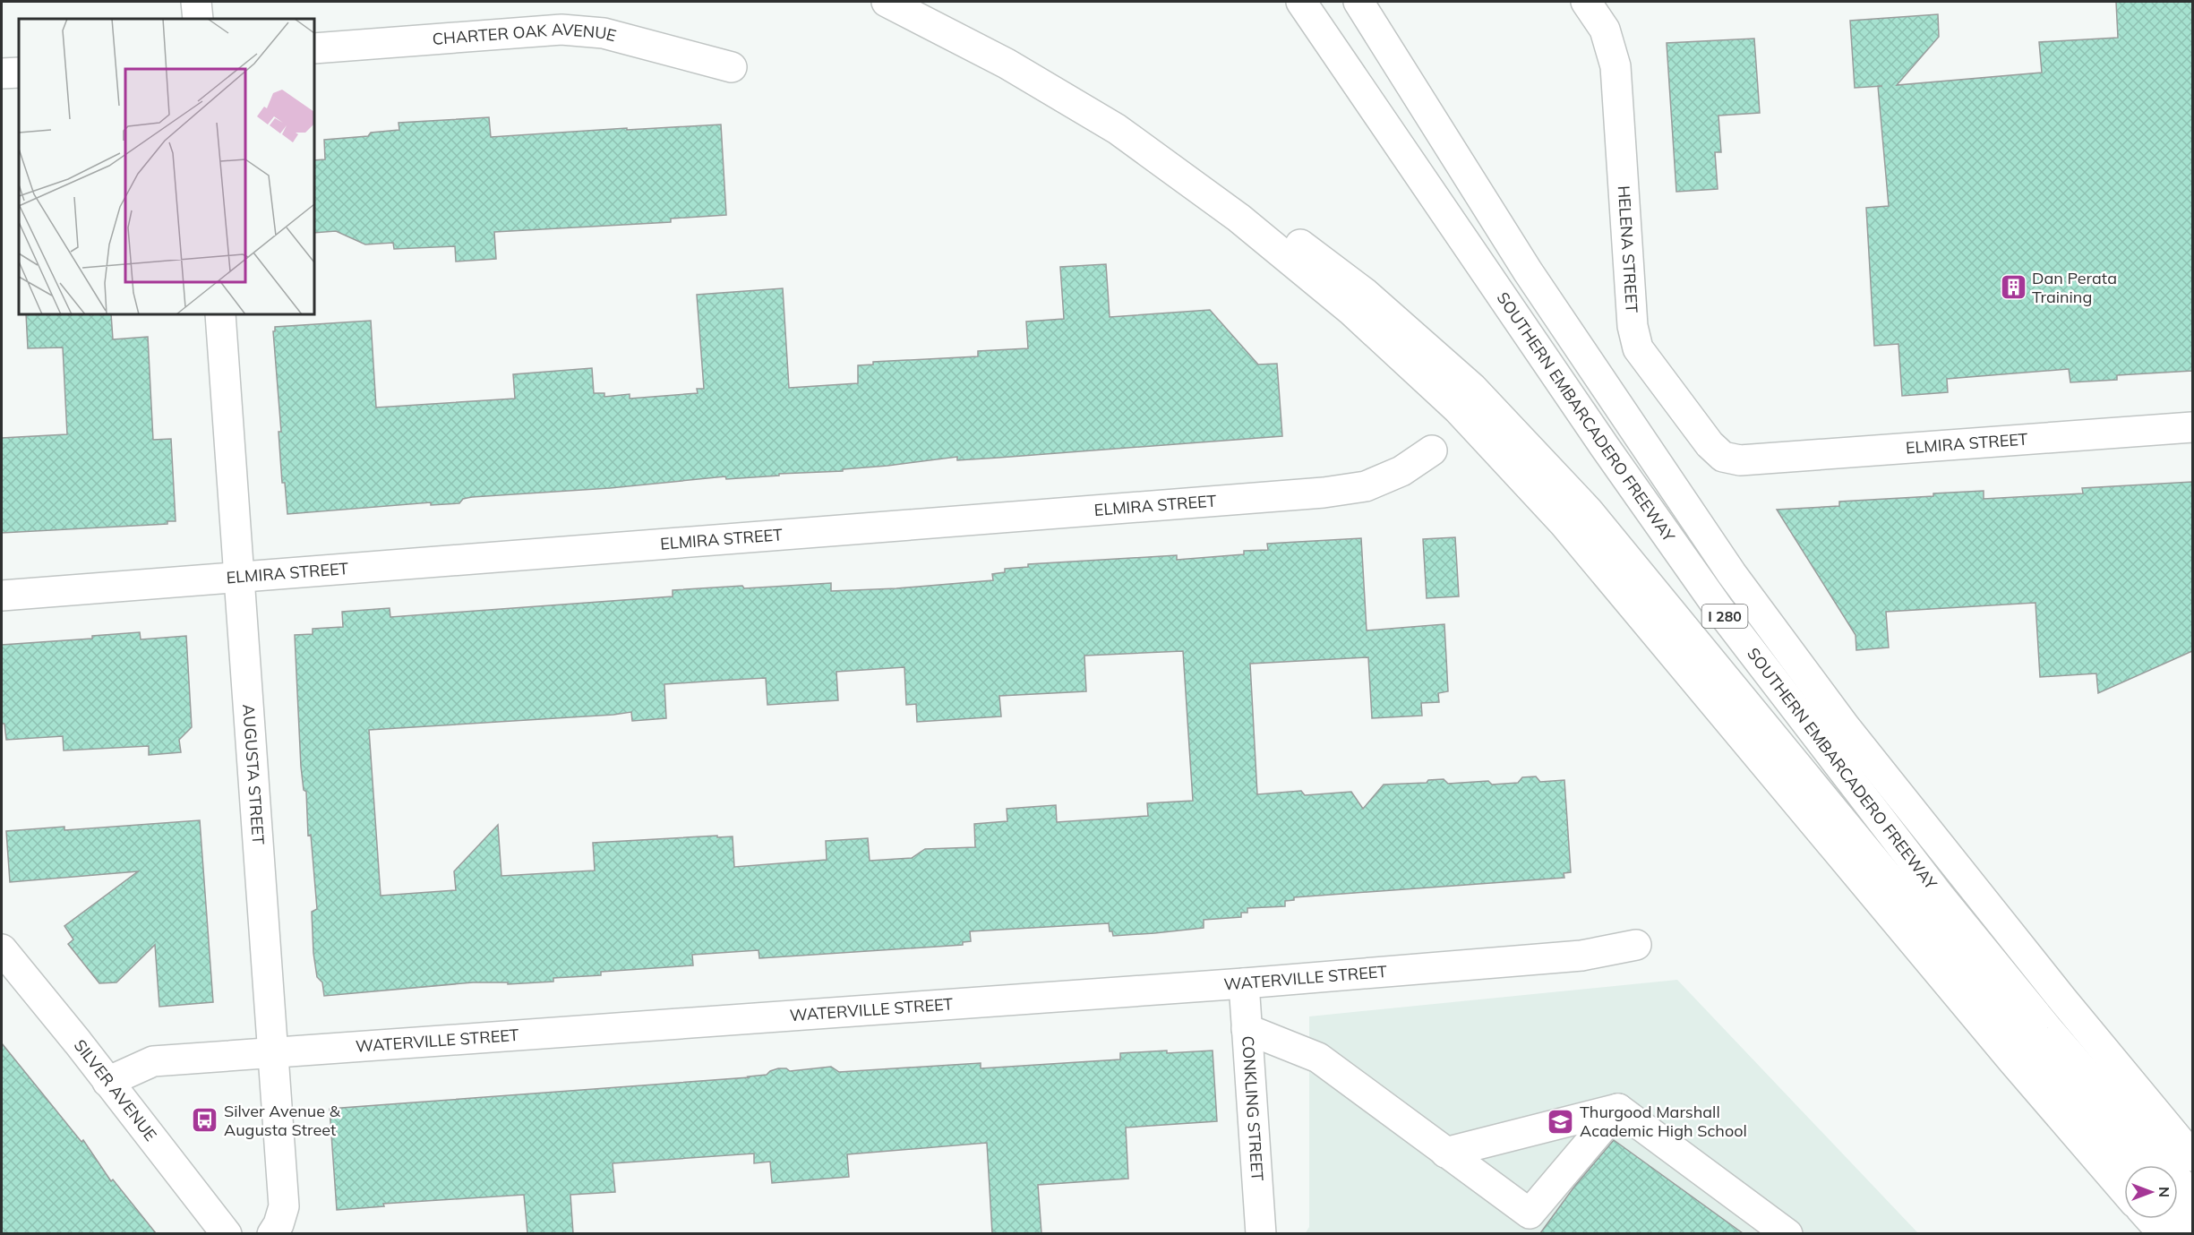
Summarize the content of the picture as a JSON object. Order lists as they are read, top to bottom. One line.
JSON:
{"streets":{"main road":["CHARTER OAK AVENUE","HELENA STREET","SOUTHERN EMBARCADERO FREEWAY","ELMIRA STREET","I 280","AUGUSTA STREET","WATERVILLE STREET","SILVER AVENUE","CONKLING STREET"]},"crossings":[["HELENA STREET","ELMIRA STREET"],["ELMIRA STREET","AUGUSTA STREET"],["AUGUSTA STREET","WATERVILLE STREET"],["WATERVILLE STREET","SILVER AVENUE"],["WATERVILLE STREET","CONKLING STREET"]],"places":{"building":["Dan Perata Training"],"bus stop":["Silver Avenue & Augusta Street"],"school or university":["Thurgood Marshall Academic High School"]},"north":"right"}
